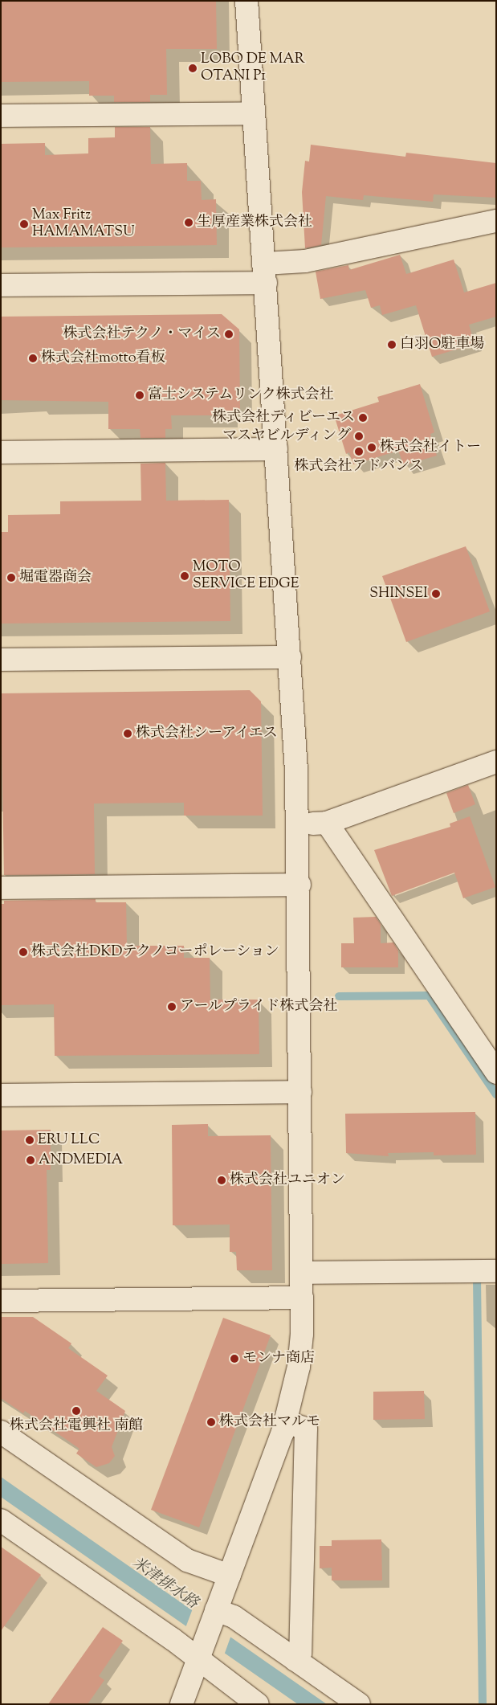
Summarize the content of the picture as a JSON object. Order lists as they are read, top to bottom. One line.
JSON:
{"water":["米津排水路"],"places":["LOBO DE MAR OTANI P1","生厚産業株式会社","Max Fritz HAMAMATSU","株式会社テクノ・マイス","白羽O駐車場","株式会社motto看板","富士システムリンク株式会社","株式会社ディビーエス","マスヤビルディング","株式会社イトー","株式会社アドバンス","MOTO SERVICE EDGE","堀電器商会","SHINSEI","株式会社シーアイエス","株式会社DKDテクノコーポレーション","アールプライド株式会社","ERU LLC","ANDMEDIA","株式会社ユニオン","モンナ商店","株式会社電興社 南館","株式会社マルモ"]}
